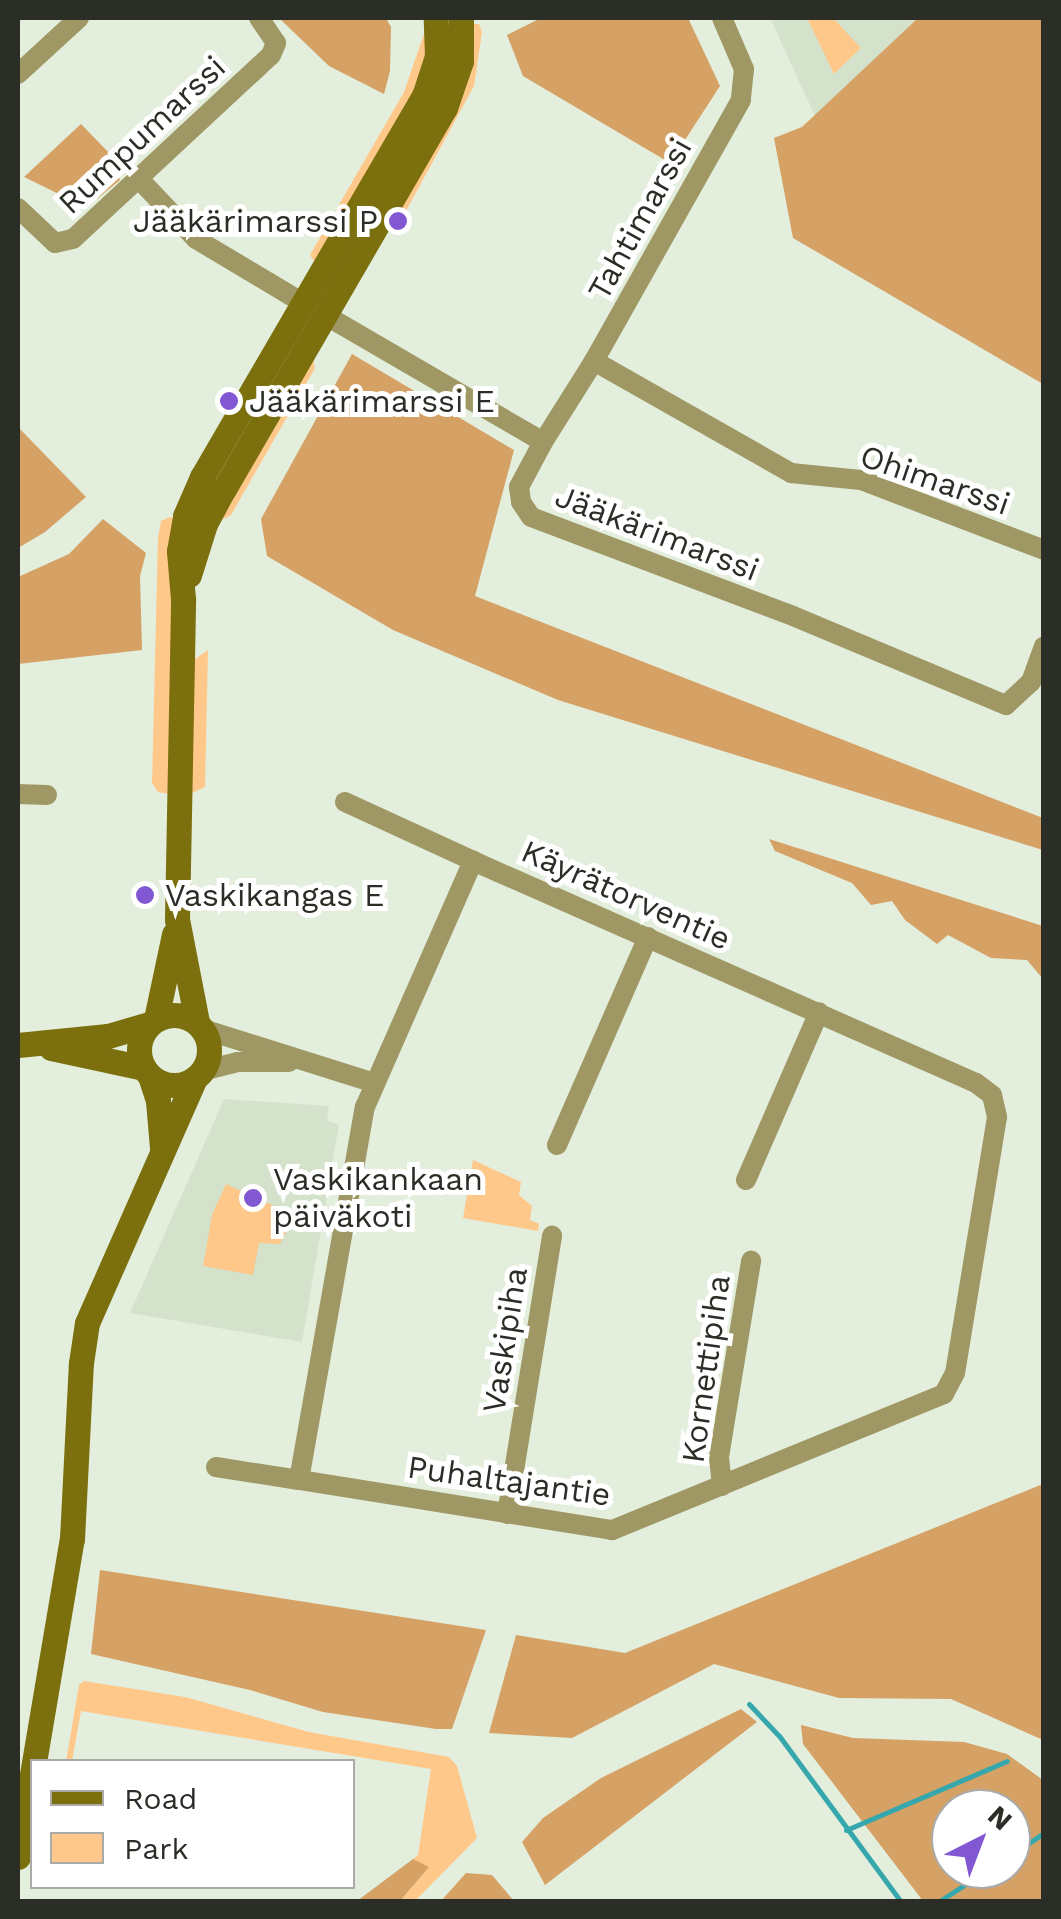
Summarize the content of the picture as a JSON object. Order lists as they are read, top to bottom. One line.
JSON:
{"streets":{"street":["Rumpumarssi","Tahtimarssi","Ohimarssi","Jääkärimarssi","Käyrätorventie","Vaskipiha","Kornettipiha","Puhaltajantie"]},"crossings":[["Rumpumarssi","Jääkärimarssi"],["Tahtimarssi","Ohimarssi"],["Tahtimarssi","Jääkärimarssi"],["Käyrätorventie","Puhaltajantie"],["Vaskipiha","Puhaltajantie"],["Kornettipiha","Puhaltajantie"]],"places":["Jääkärimarssi P","Jääkärimarssi E","Vaskikangas E","Vaskikankaan päiväkoti"],"legend":["Road","Park"],"north":"top right"}
